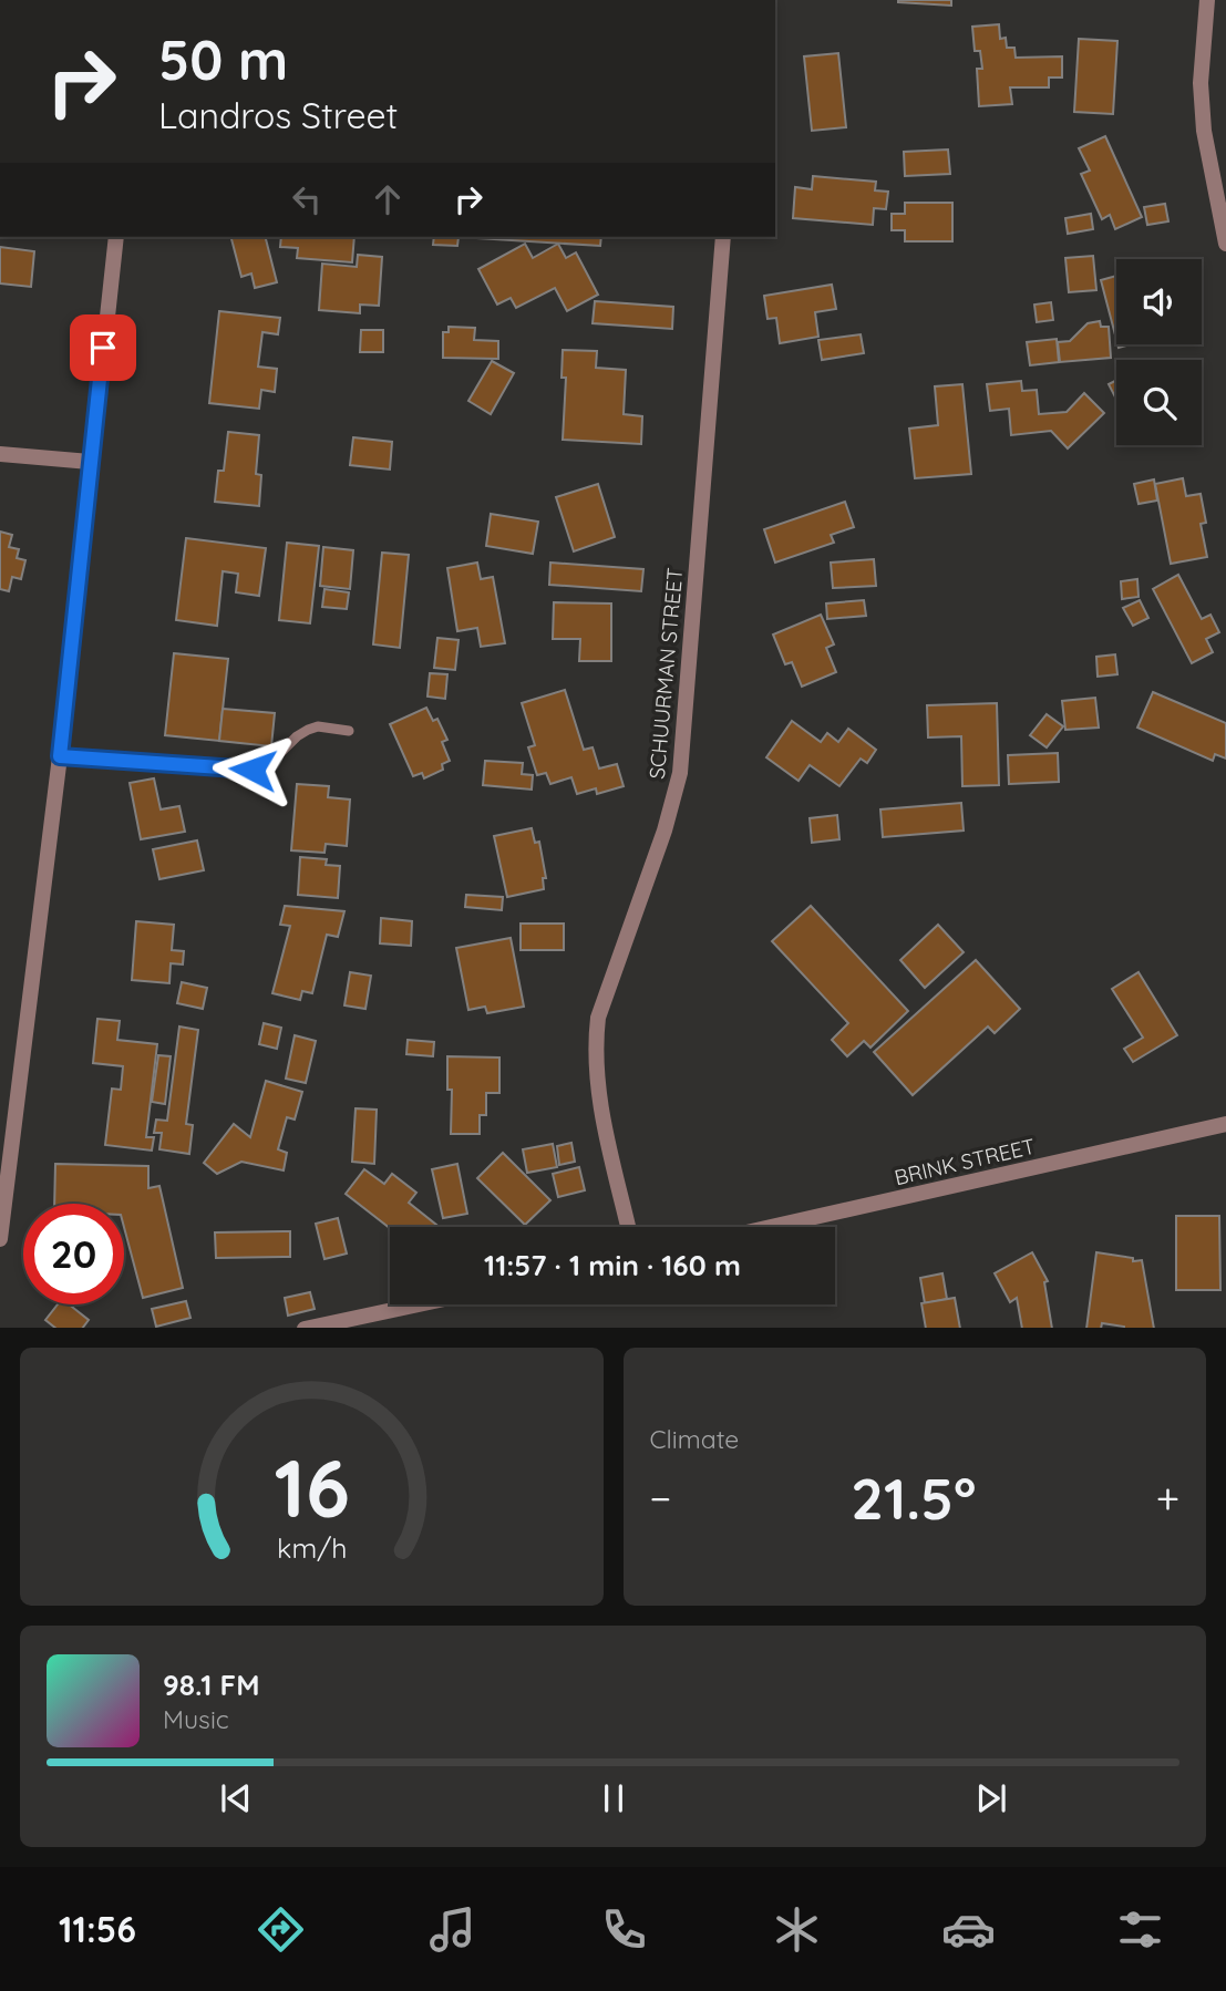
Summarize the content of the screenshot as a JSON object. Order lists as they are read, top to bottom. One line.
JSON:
{"streets":{"street":["SCHUURMAN STREET","BRINK STREET"]},"page":{"turn":["50 m","Landros Street"],"limit":"20","trip":"11:57 · 1 min · 160 m","tile":"Climate","heat":["−","21.5°","+"],"song":["98.1 FM","Music"],"tabs":"11:56","gauge":["16","km/h"]}}
